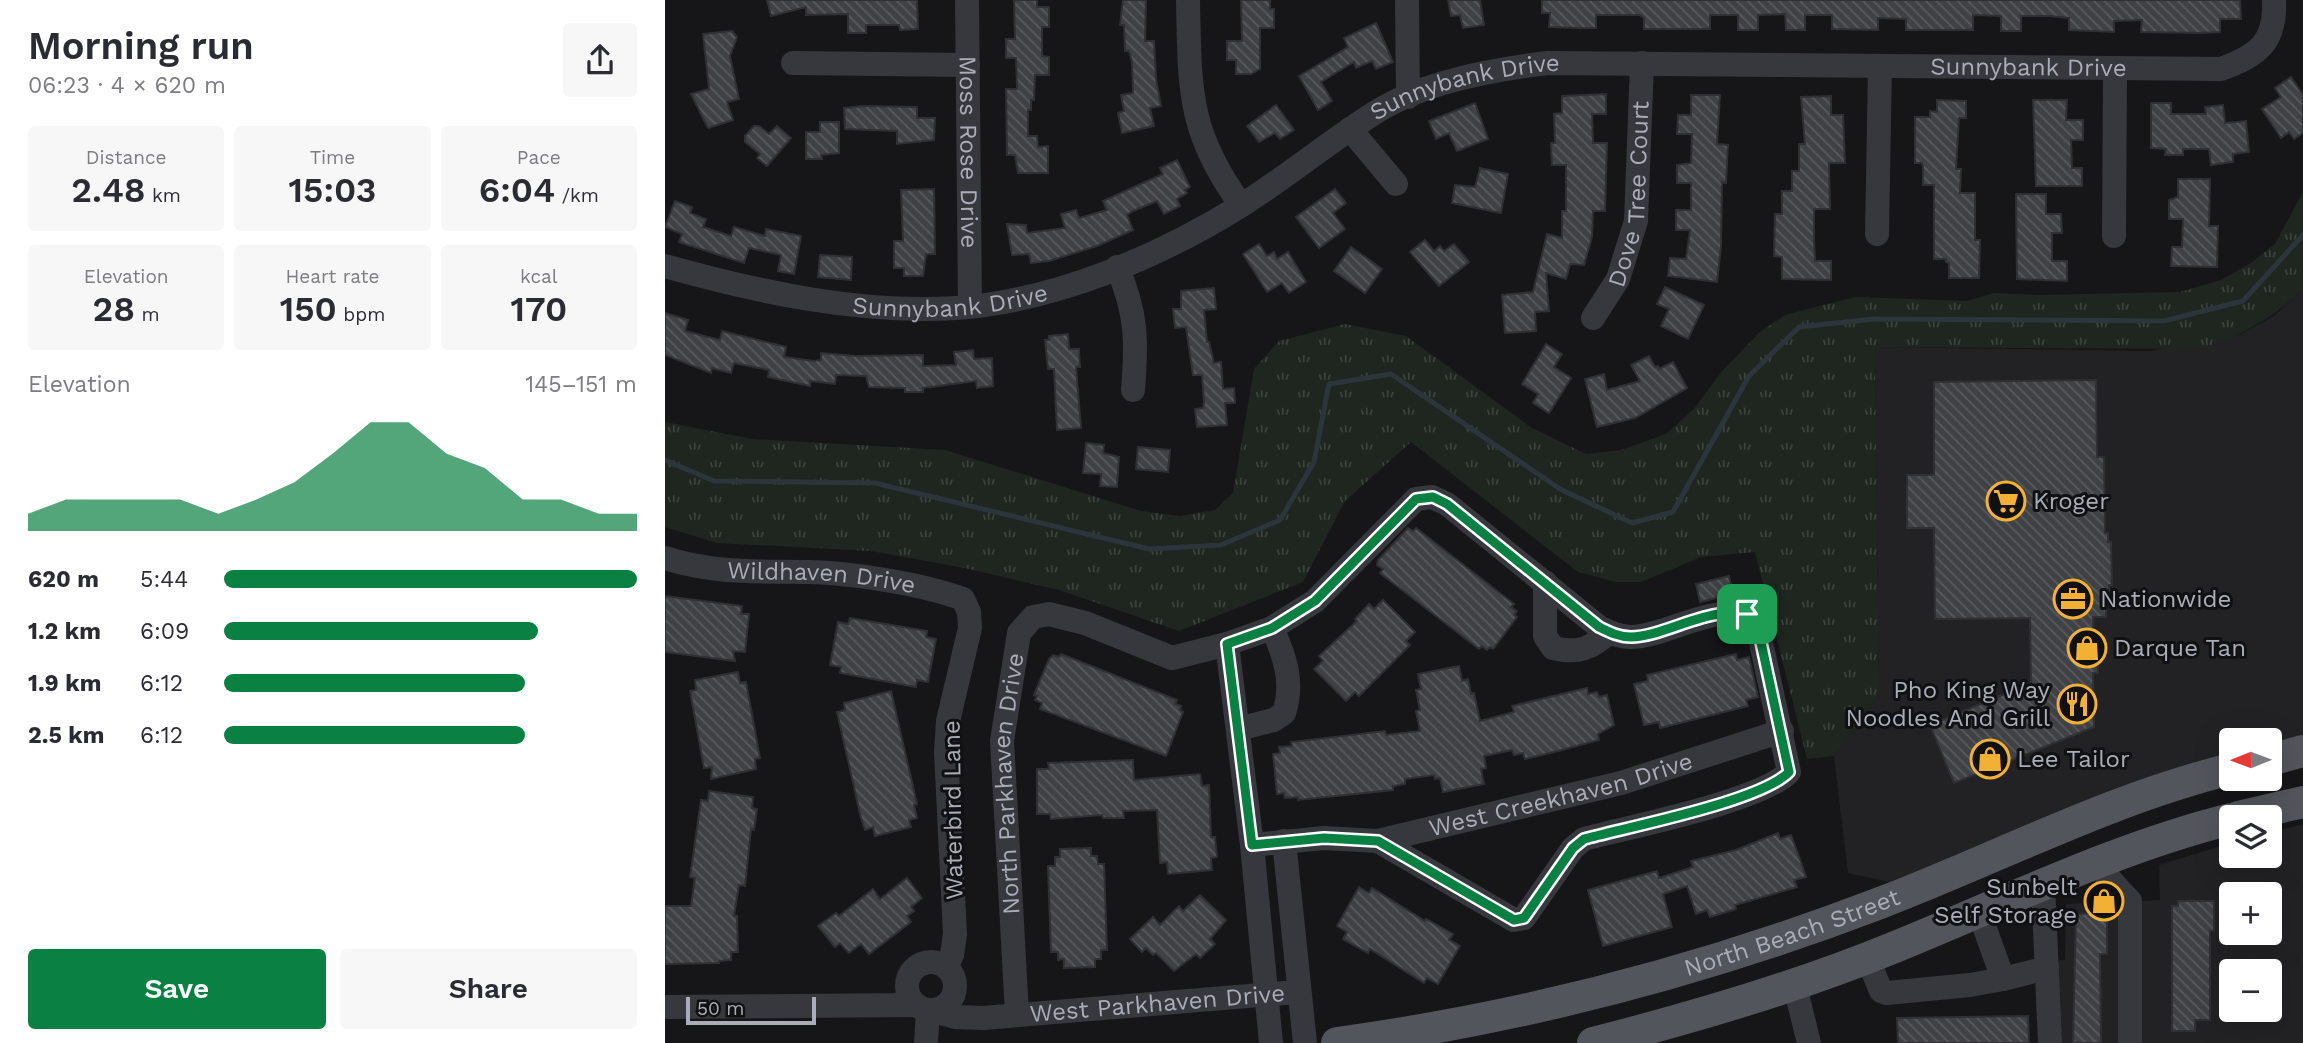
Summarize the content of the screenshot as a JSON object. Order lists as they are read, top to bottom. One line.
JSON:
{"streets":{"main road":["North Beach Street"],"street":["Sunnybank Drive","Moss Rose Drive","Dove Tree Court","Wildhaven Drive","North Parkhaven Drive","West Creekhaven Drive","Waterbird Lane","West Parkhaven Drive"]},"crossings":[["Sunnybank Drive","Moss Rose Drive"],["Sunnybank Drive","Dove Tree Court"],["Wildhaven Drive","Waterbird Lane"],["North Parkhaven Drive","West Parkhaven Drive"],["Waterbird Lane","West Parkhaven Drive"]],"places":{"supermarket":["Kroger"],"office":["Nationwide"],"shop":["Darque Tan","Lee Tailor","Sunbelt Self Storage"],"restaurant":["Pho King Way Noodles And Grill"]},"scale_bar":"50 m","north":"left","page":{"heading":["Morning run","06:23 · 4 × 620 m"],"stats":[["Distance","2.48 km"],["Time","15:03"],["Pace","6:04 /km"],["Elevation","28 m"],["Heart rate","150 bpm"],["kcal","170"]],"chart":["Elevation","145–151 m"],"list":[{"name":"620 m","note":"5:44"},{"name":"1.2 km","note":"6:09"},{"name":"1.9 km","note":"6:12"},{"name":"2.5 km","note":"6:12"}],"map_buttons":["+","−"],"buttons":["Save","Share"],"scale":"50 m"}}
